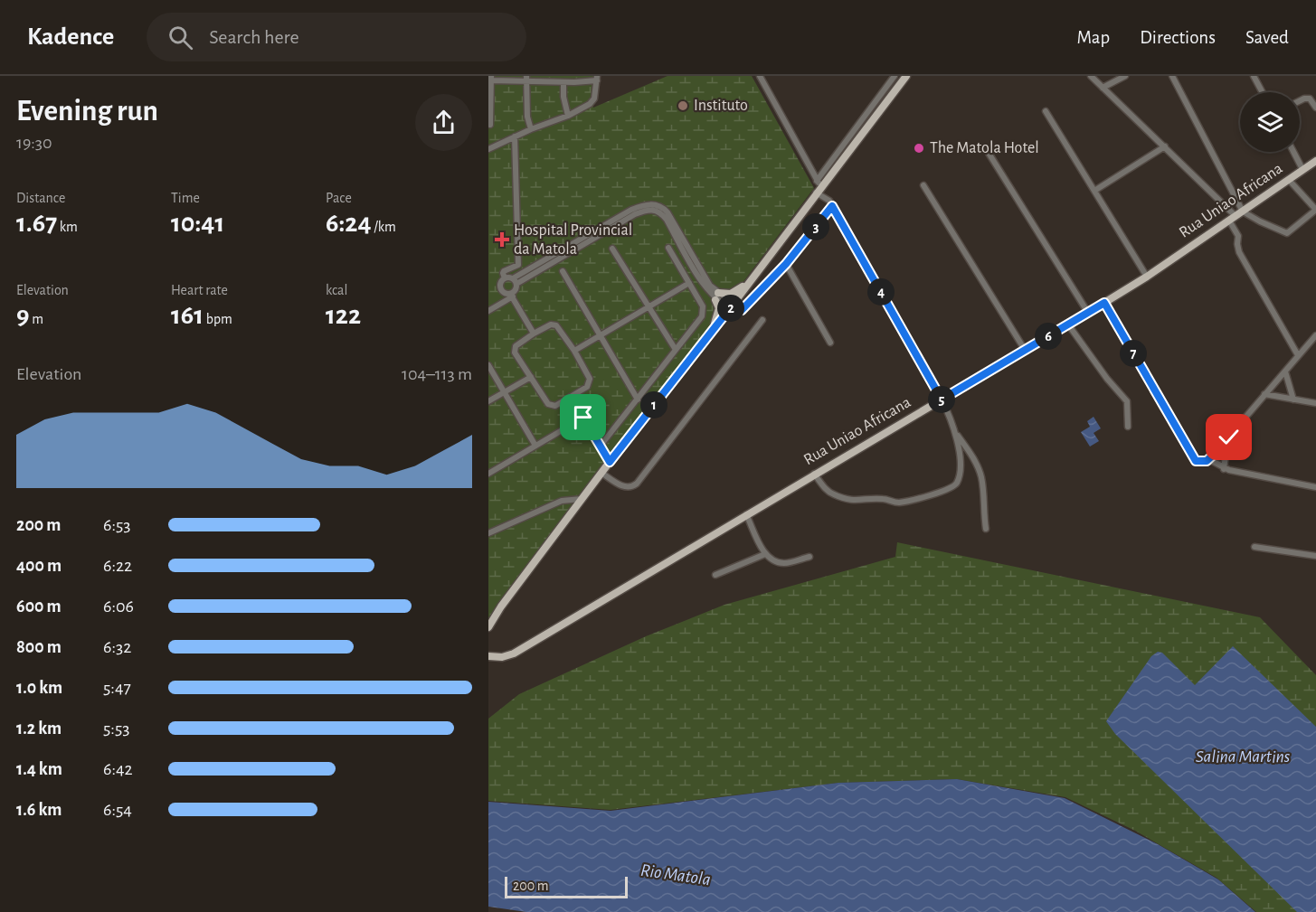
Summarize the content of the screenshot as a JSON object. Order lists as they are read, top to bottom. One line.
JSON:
{"streets":{"main road":["Rua Uniao Africana"]},"water":["Salina Martins","Rio Matola"],"places":{"other":["Instituto","The Matola Hotel"],"health":["Hospital Provincial da Matola"]},"scale_bar":"200 m","page":{"header":"Kadence","search":"Search here","nav":["Map","Directions","Saved"],"heading":["Evening run","19:30"],"stats":[["Distance","1.67 km"],["Time","10:41"],["Pace","6:24 /km"],["Elevation","9 m"],["Heart rate","161 bpm"],["kcal","122"]],"pins":["3","4","2","6","7","5","1"],"chart":["Elevation","104–113 m"],"list":[{"name":"200 m","note":"6:53"},{"name":"400 m","note":"6:22"},{"name":"600 m","note":"6:06"},{"name":"800 m","note":"6:32"},{"name":"1.0 km","note":"5:47"},{"name":"1.2 km","note":"5:53"},{"name":"1.4 km","note":"6:42"},{"name":"1.6 km","note":"6:54"}],"scale":"200 m"}}
